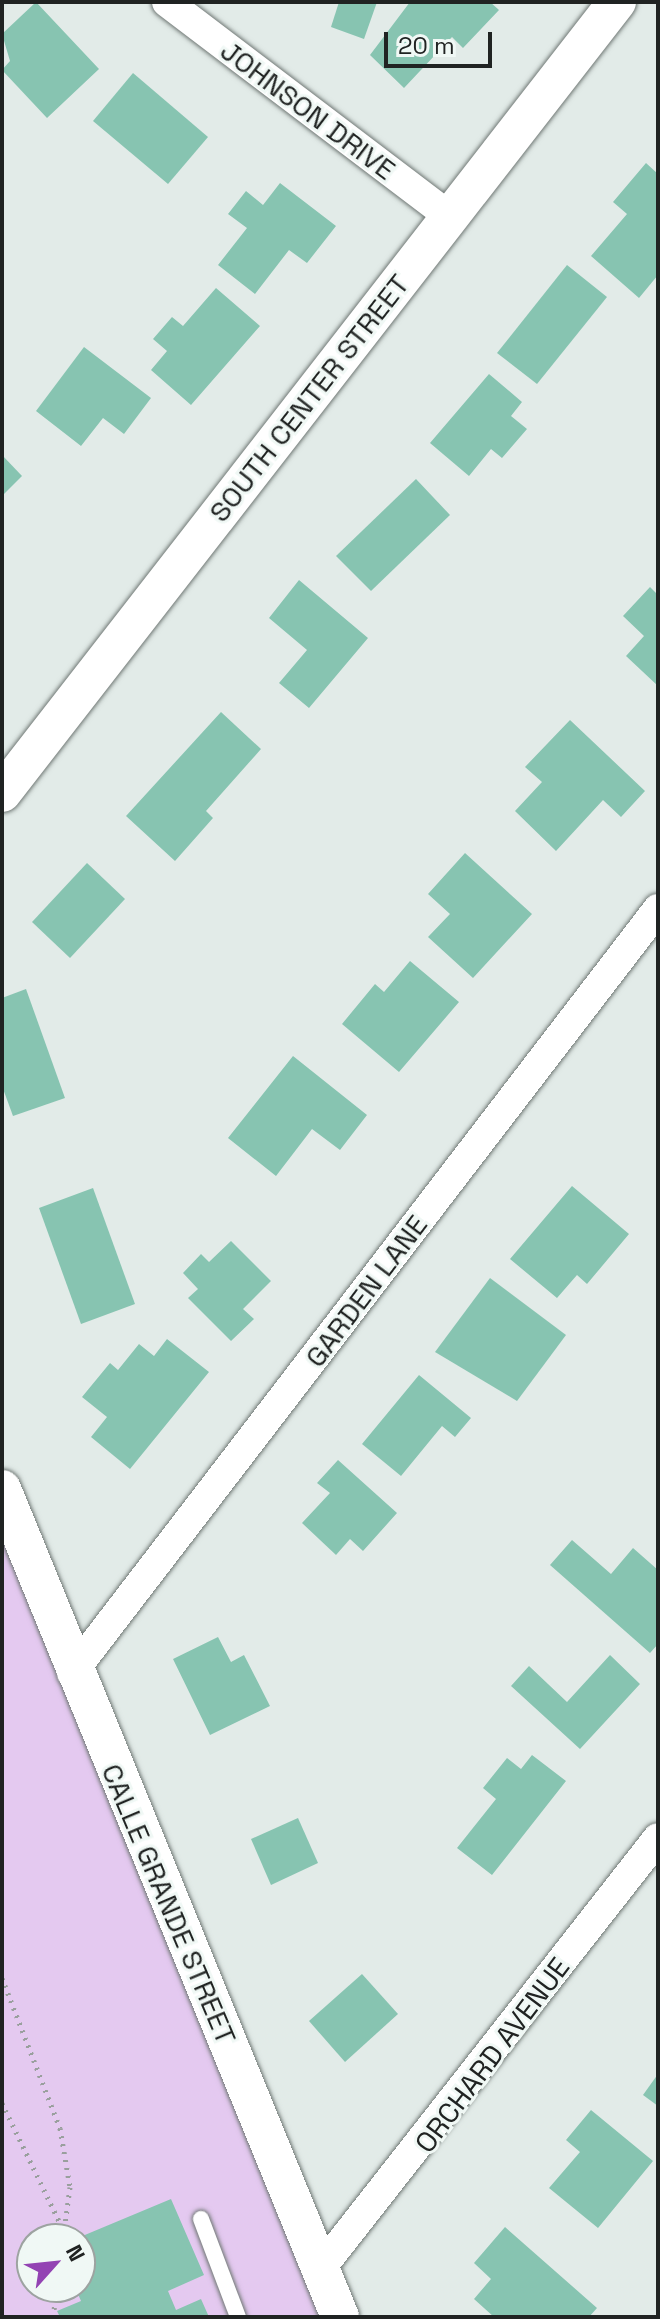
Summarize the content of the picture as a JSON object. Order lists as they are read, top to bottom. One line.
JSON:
{"streets":{"street":["JOHNSON DRIVE","SOUTH CENTER STREET","GARDEN LANE","CALLE GRANDE STREET","ORCHARD AVENUE"]},"crossings":[["JOHNSON DRIVE","SOUTH CENTER STREET"],["GARDEN LANE","CALLE GRANDE STREET"],["CALLE GRANDE STREET","ORCHARD AVENUE"]],"scale_bar":"20 m","north":"top right"}
